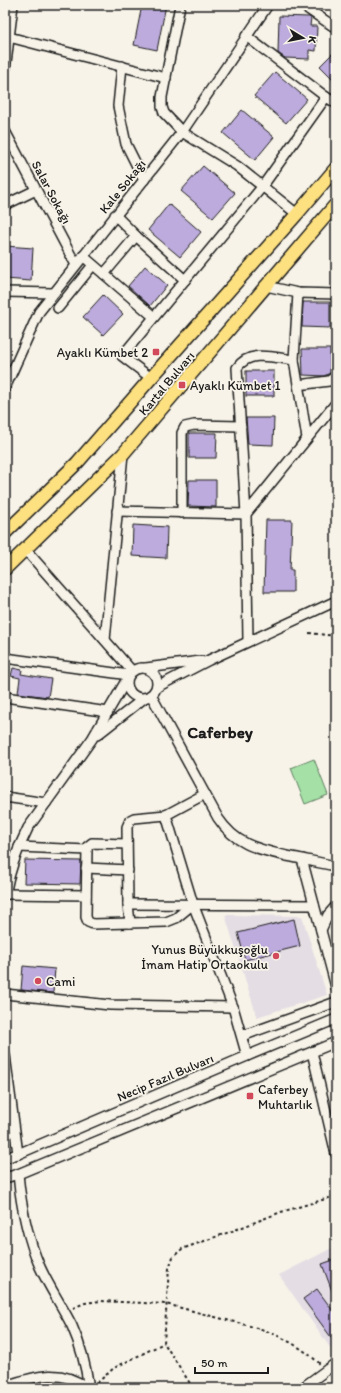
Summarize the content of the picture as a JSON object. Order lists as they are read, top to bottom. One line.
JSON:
{"streets":{"main road":["Kartal Bulvarı"],"street":["Kale Sokağı","Salar Sokağı","Necip Fazıl Bulvarı"]},"crossings":[["Kale Sokağı","Salar Sokağı"]],"districts":["Caferbey"],"places":{"transit":["Ayaklı Kümbet 2","Ayaklı Kümbet 1","Caferbey Muhtarlık"],"other":["Yunus Büyükkuşoğlu İmam Hatip Ortaokulu","Cami"]},"scale_bar":"50 m","north":"right"}
